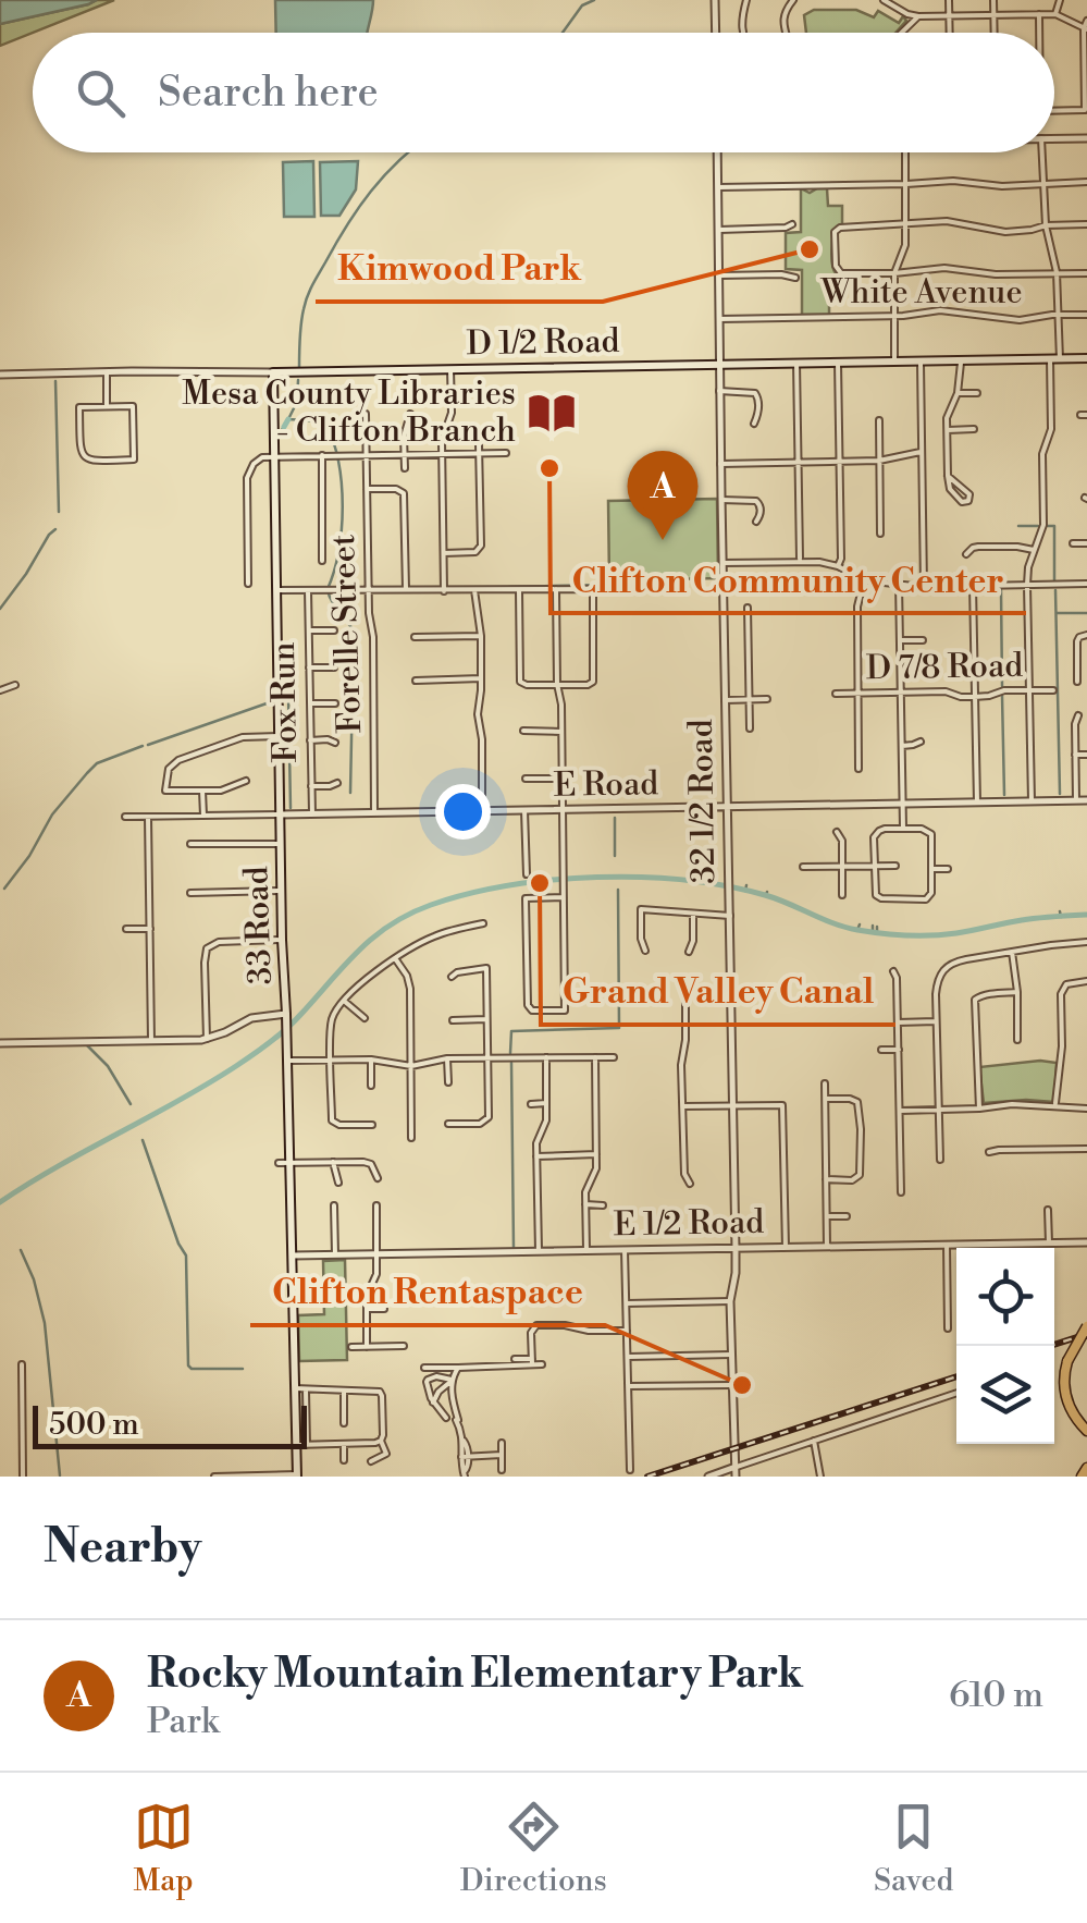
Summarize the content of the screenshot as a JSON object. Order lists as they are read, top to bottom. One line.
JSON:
{"streets":{"main road":["D 1/2 Road","33 Road"],"street":["White Avenue","Forelle Street","D 7/8 Road","Fox Run","E Road","32 1/2 Road","E 1/2 Road"]},"crossings":[["White Avenue","32 1/2 Road"],["D 1/2 Road","32 1/2 Road"],["D 1/2 Road","33 Road"],["Forelle Street","E Road"],["Fox Run","E Road"],["E Road","32 1/2 Road"],["E Road","33 Road"],["32 1/2 Road","E 1/2 Road"],["33 Road","E 1/2 Road"]],"places":{"other":["Kimwood Park","Clifton Community Center","Grand Valley Canal","Clifton Rentaspace"],"library":["Mesa County Libraries - Clifton Branch"]},"scale_bar":"500 m","page":{"search":"Search here","pins":"A","scale":"500 m","heading":"Nearby","list":[{"mark":"A","name":"Rocky Mountain Elementary Park","note":"Park","value":"610 m"}],"nav":["Map","Directions","Saved"]}}
